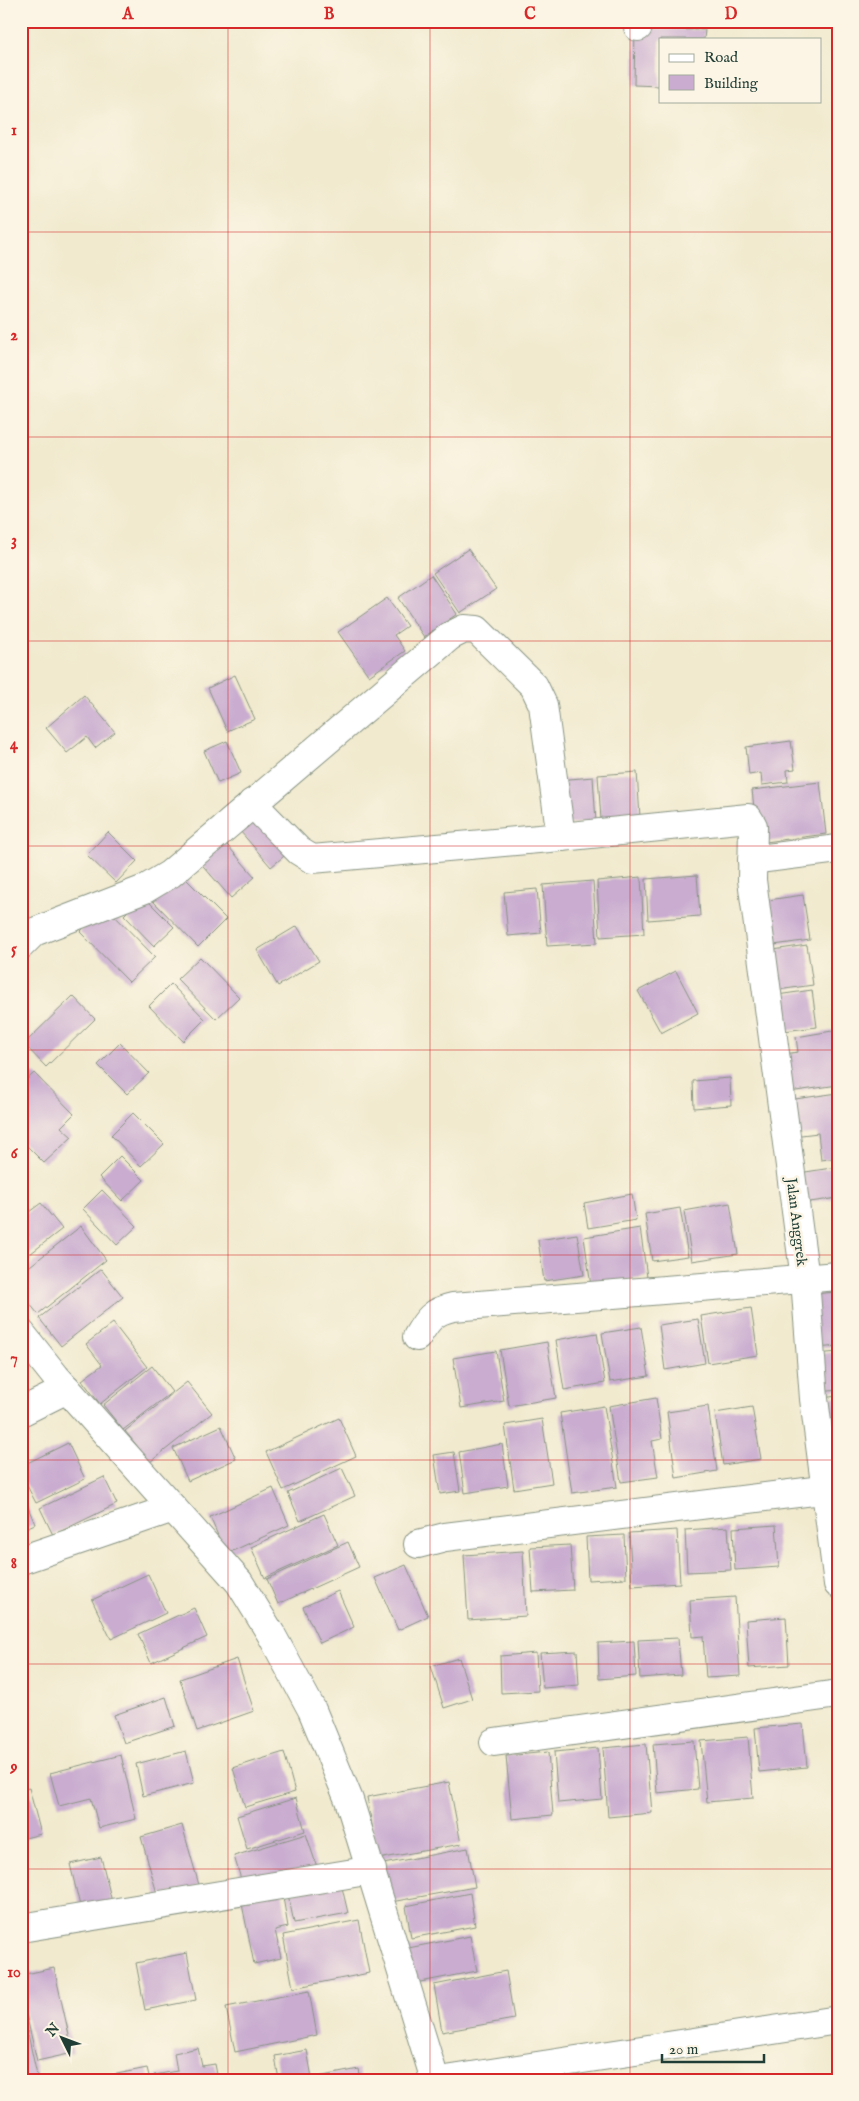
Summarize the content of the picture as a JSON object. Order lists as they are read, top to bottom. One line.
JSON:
{"streets":{"street":["Jalan Anggrek"]},"legend":["Road","Building"],"scale_bar":"20 m","north":"top left","grid":{"columns":["A","B","C","D"],"rows":["1","2","3","4","5","6","7","8","9","10"]}}
